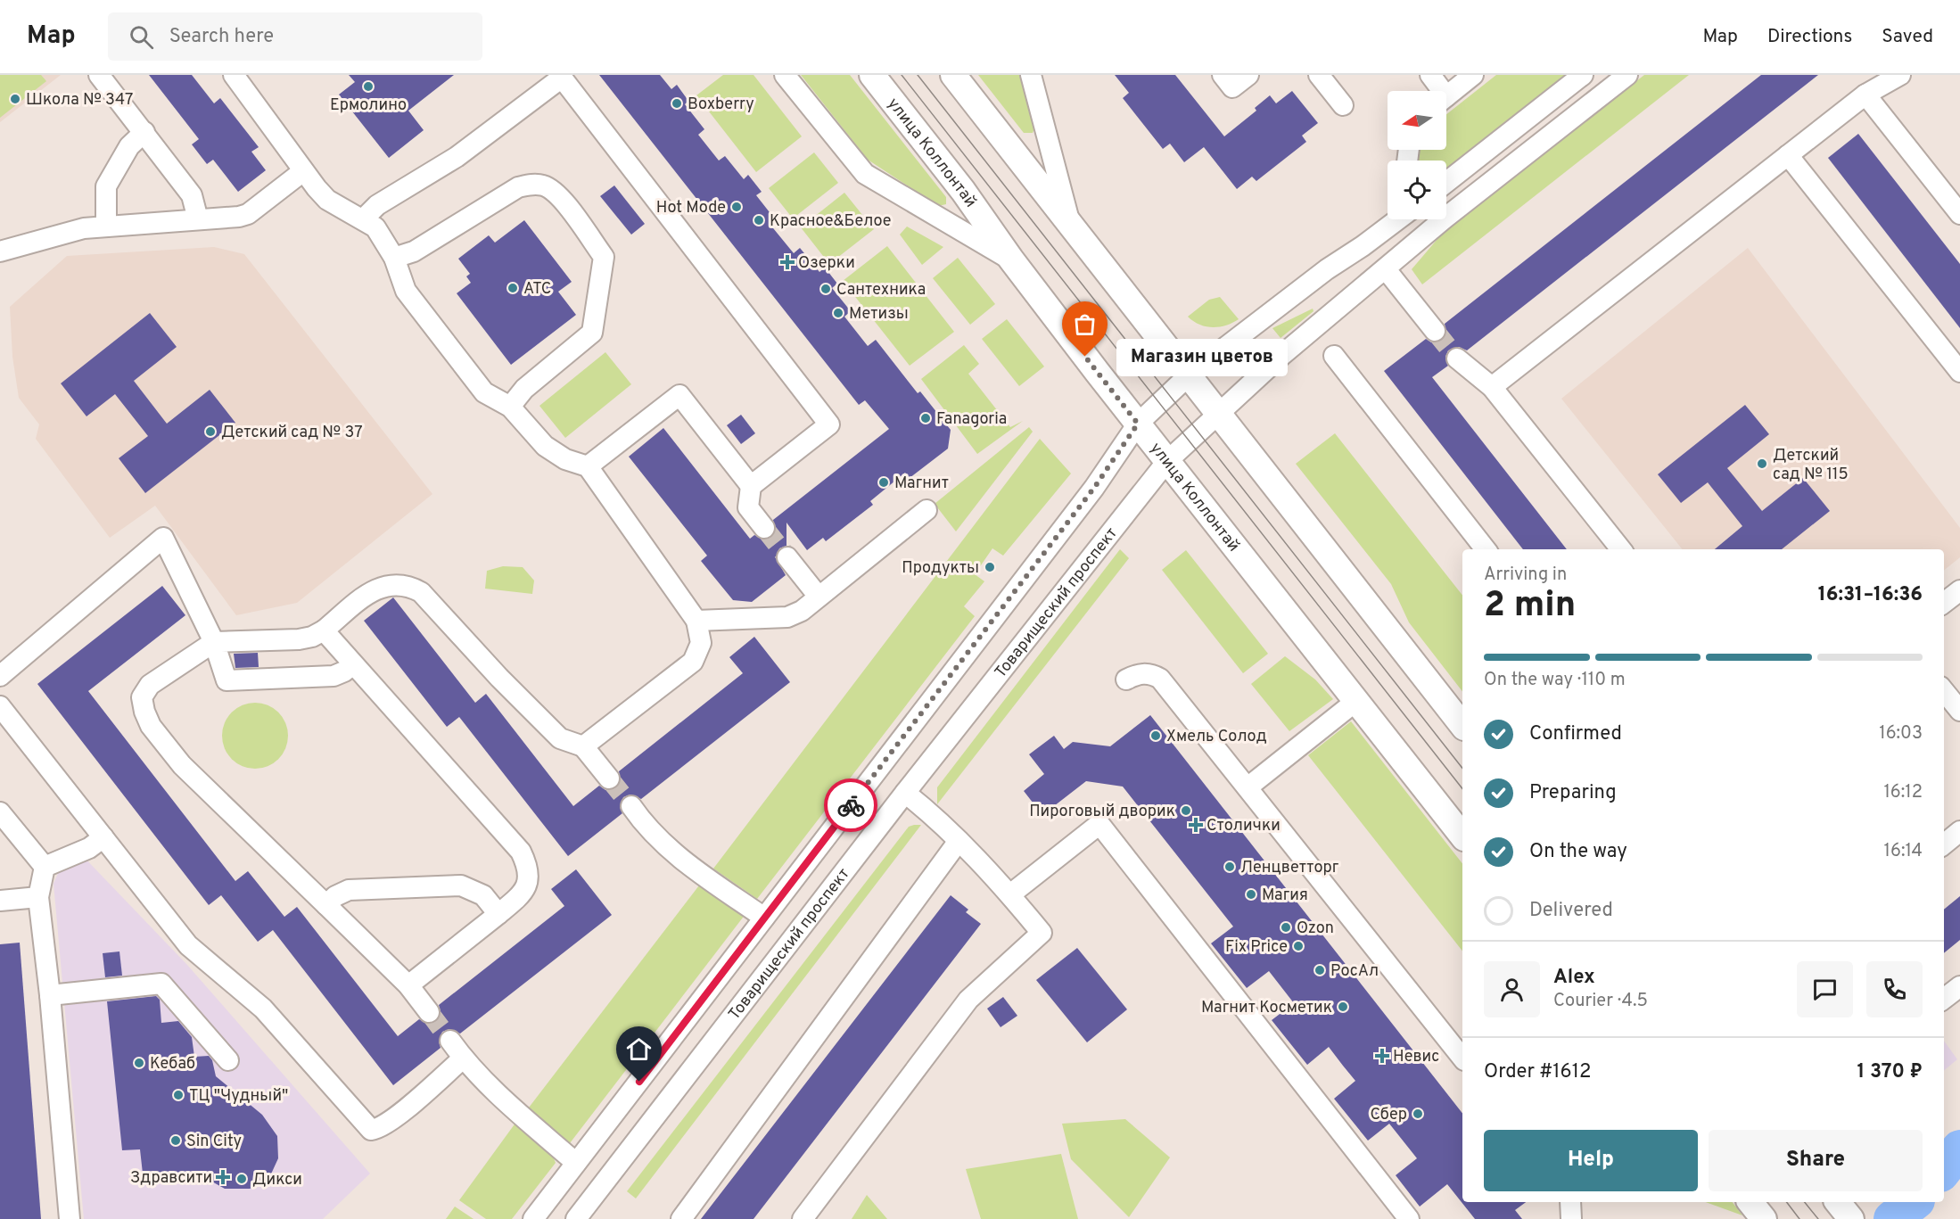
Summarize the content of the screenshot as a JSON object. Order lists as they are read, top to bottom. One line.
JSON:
{"streets":{"main road":["улица Коллонтай"],"street":["Товарищеский проспект"]},"crossings":[["улица Коллонтай","Товарищеский проспект"]],"places":{"other":["Ермолино","Школа № 347","Boxberry","Hot Mode","Красное&Белое","АТС","Сантехника","Метизы","Магазин цветов","Fanagoria","Детский сад № 37","Детский сад № 115","Магнит","Продукты","Хмель Солод","Пироговый дворик","Ленцветторг","Магия","Ozon","Fix Price","РосАл","Магнит Косметик","Кебаб","ТЦ \"Чудный\"","Сбер","Sin City","Дикси"],"health":["Озерки","Столички","Невис","Здравсити"]},"north":"left","page":{"header":"Map","search":"Search here","nav":["Map","Directions","Saved"],"bubble":"Магазин цветов","heading":["2 min","Arriving in","16:31–16:36"],"panel":["Alex","Courier · 4.5","Order #1612","1 370 ₽"],"bar":"On the way · 110 m","list":[["Confirmed","16:03"],["Preparing","16:12"],["On the way","16:14"],"Delivered"],"buttons":["Help","Share"]}}
